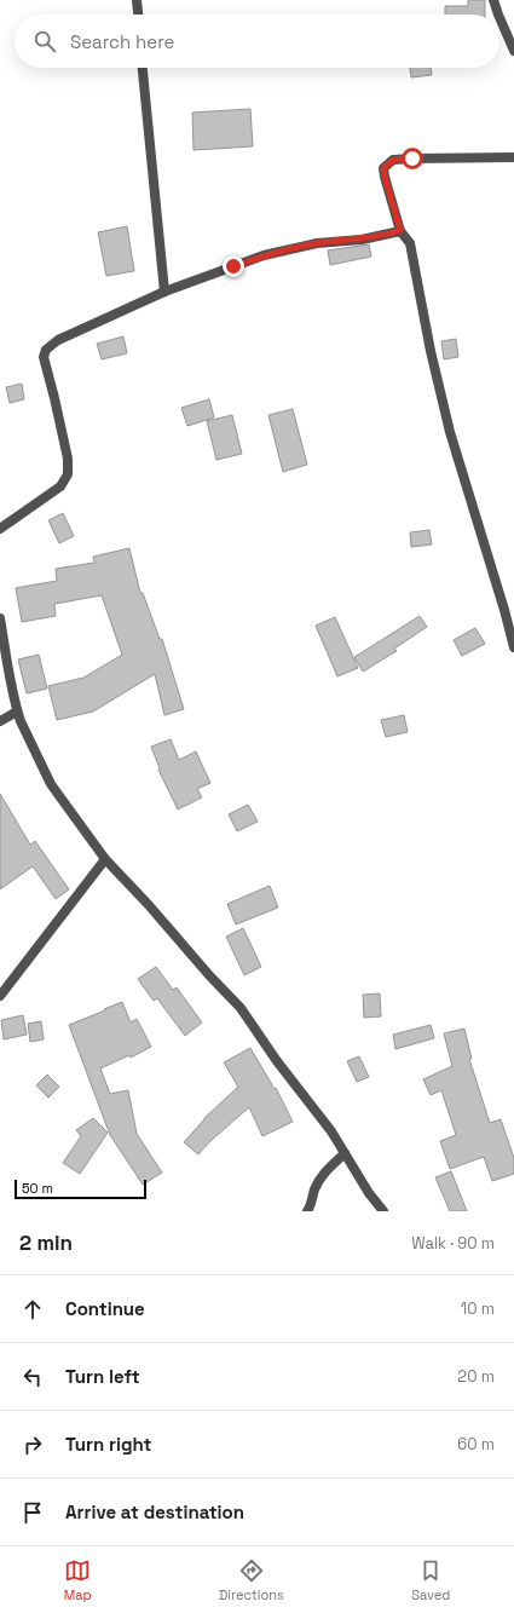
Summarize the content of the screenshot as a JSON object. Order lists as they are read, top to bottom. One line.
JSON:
{"scale_bar":"50 m","page":{"search":"Search here","scale":"50 m","heading":["2 min","Walk · 90 m"],"list":[["Continue","10 m"],["Turn left","20 m"],["Turn right","60 m"],"Arrive at destination"],"nav":["Map","Directions","Saved"]}}
